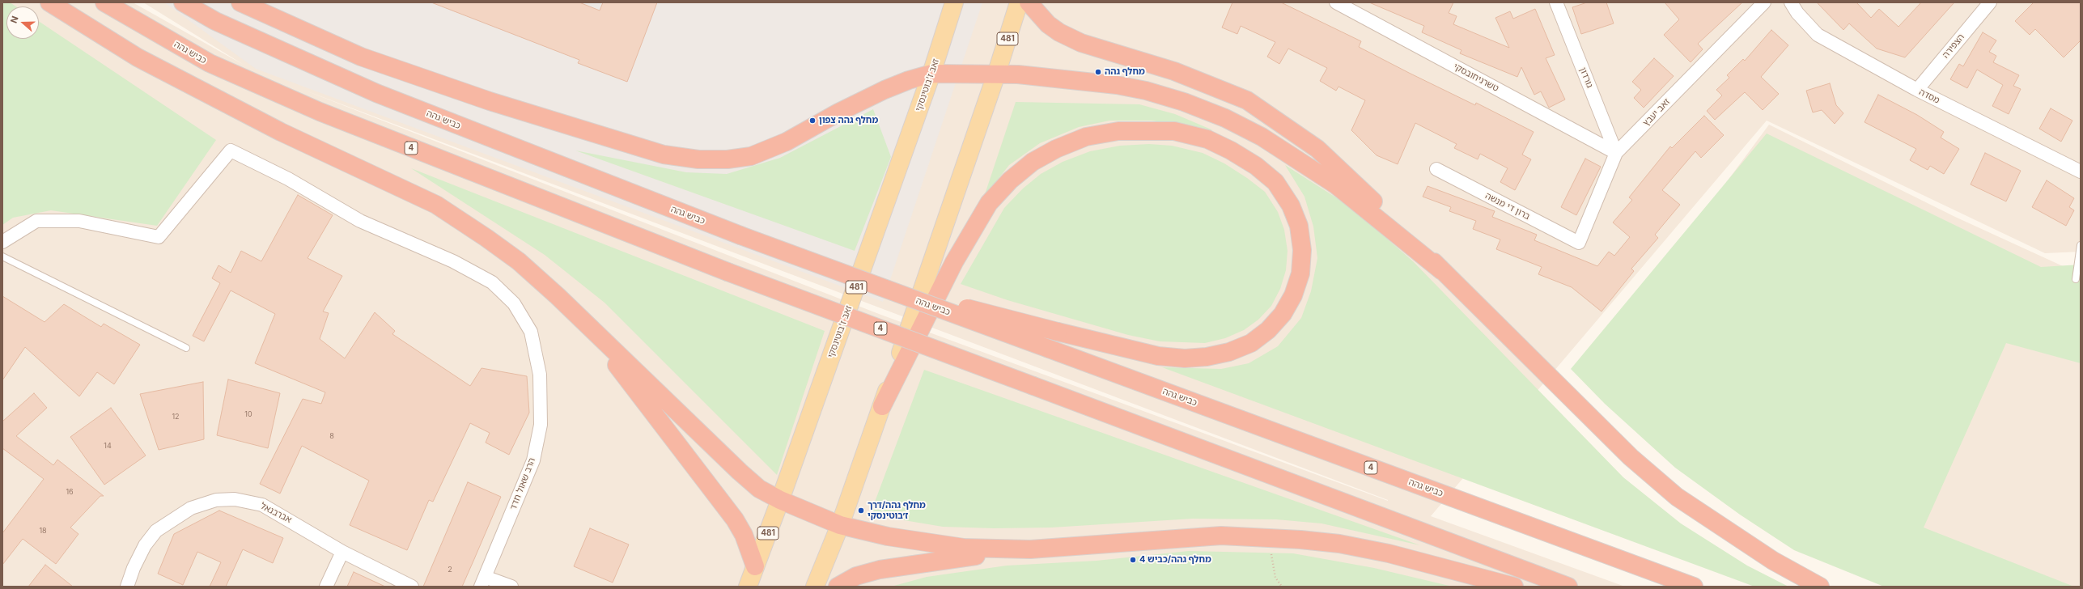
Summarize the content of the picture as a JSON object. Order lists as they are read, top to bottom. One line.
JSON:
{"streets":{"highway":["כביש גהה","4"],"main road":["481","זאב ז'בוטינסקי"],"street":["הצפירה","טשרניחובסקי","גורדון","מסדה","זאב יעבץ","ברון די מנשה","הרב שאול חדד","אברבנאל"]},"crossings":[["הצפירה","מסדה"],["טשרניחובסקי","גורדון"],["טשרניחובסקי","זאב יעבץ"],["גורדון","זאב יעבץ"],["זאב יעבץ","ברון די מנשה"]],"places":["מחלף גהה","מחלף גהה צפון","מחלף גהה/דרך ז׳בוטינסקי","מחלף גהה/כביש 4"],"house_numbers":["10","12","8","14","16","18","2"],"north":"left"}
